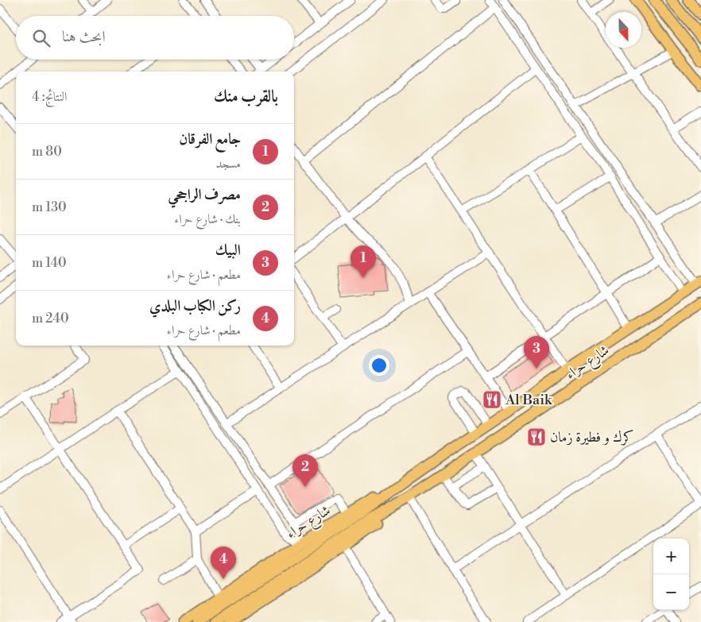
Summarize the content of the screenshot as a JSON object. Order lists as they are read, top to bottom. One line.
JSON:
{"streets":{"main road":["شارع حراء"]},"places":{"restaurant":["Al Baik","كرك و فطيرة زمان"]},"north":"bottom","page":{"search":"ابحث هنا","heading":["بالقرب منك","النتائج: 4"],"list":[{"mark":"1","name":"جامع الفرقان","note":"مسجد","value":"80 m"},{"mark":"2","name":"مصرف الراجحي","note":"بنك · شارع حراء","value":"130 m"},{"mark":"3","name":"البيك","note":"مطعم · شارع حراء","value":"140 m"},{"mark":"4","name":"ركن الكباب البلدي","note":"مطعم · شارع حراء","value":"240 m"}],"pins":["1","3","2","4"],"map_buttons":["+","−"]}}
